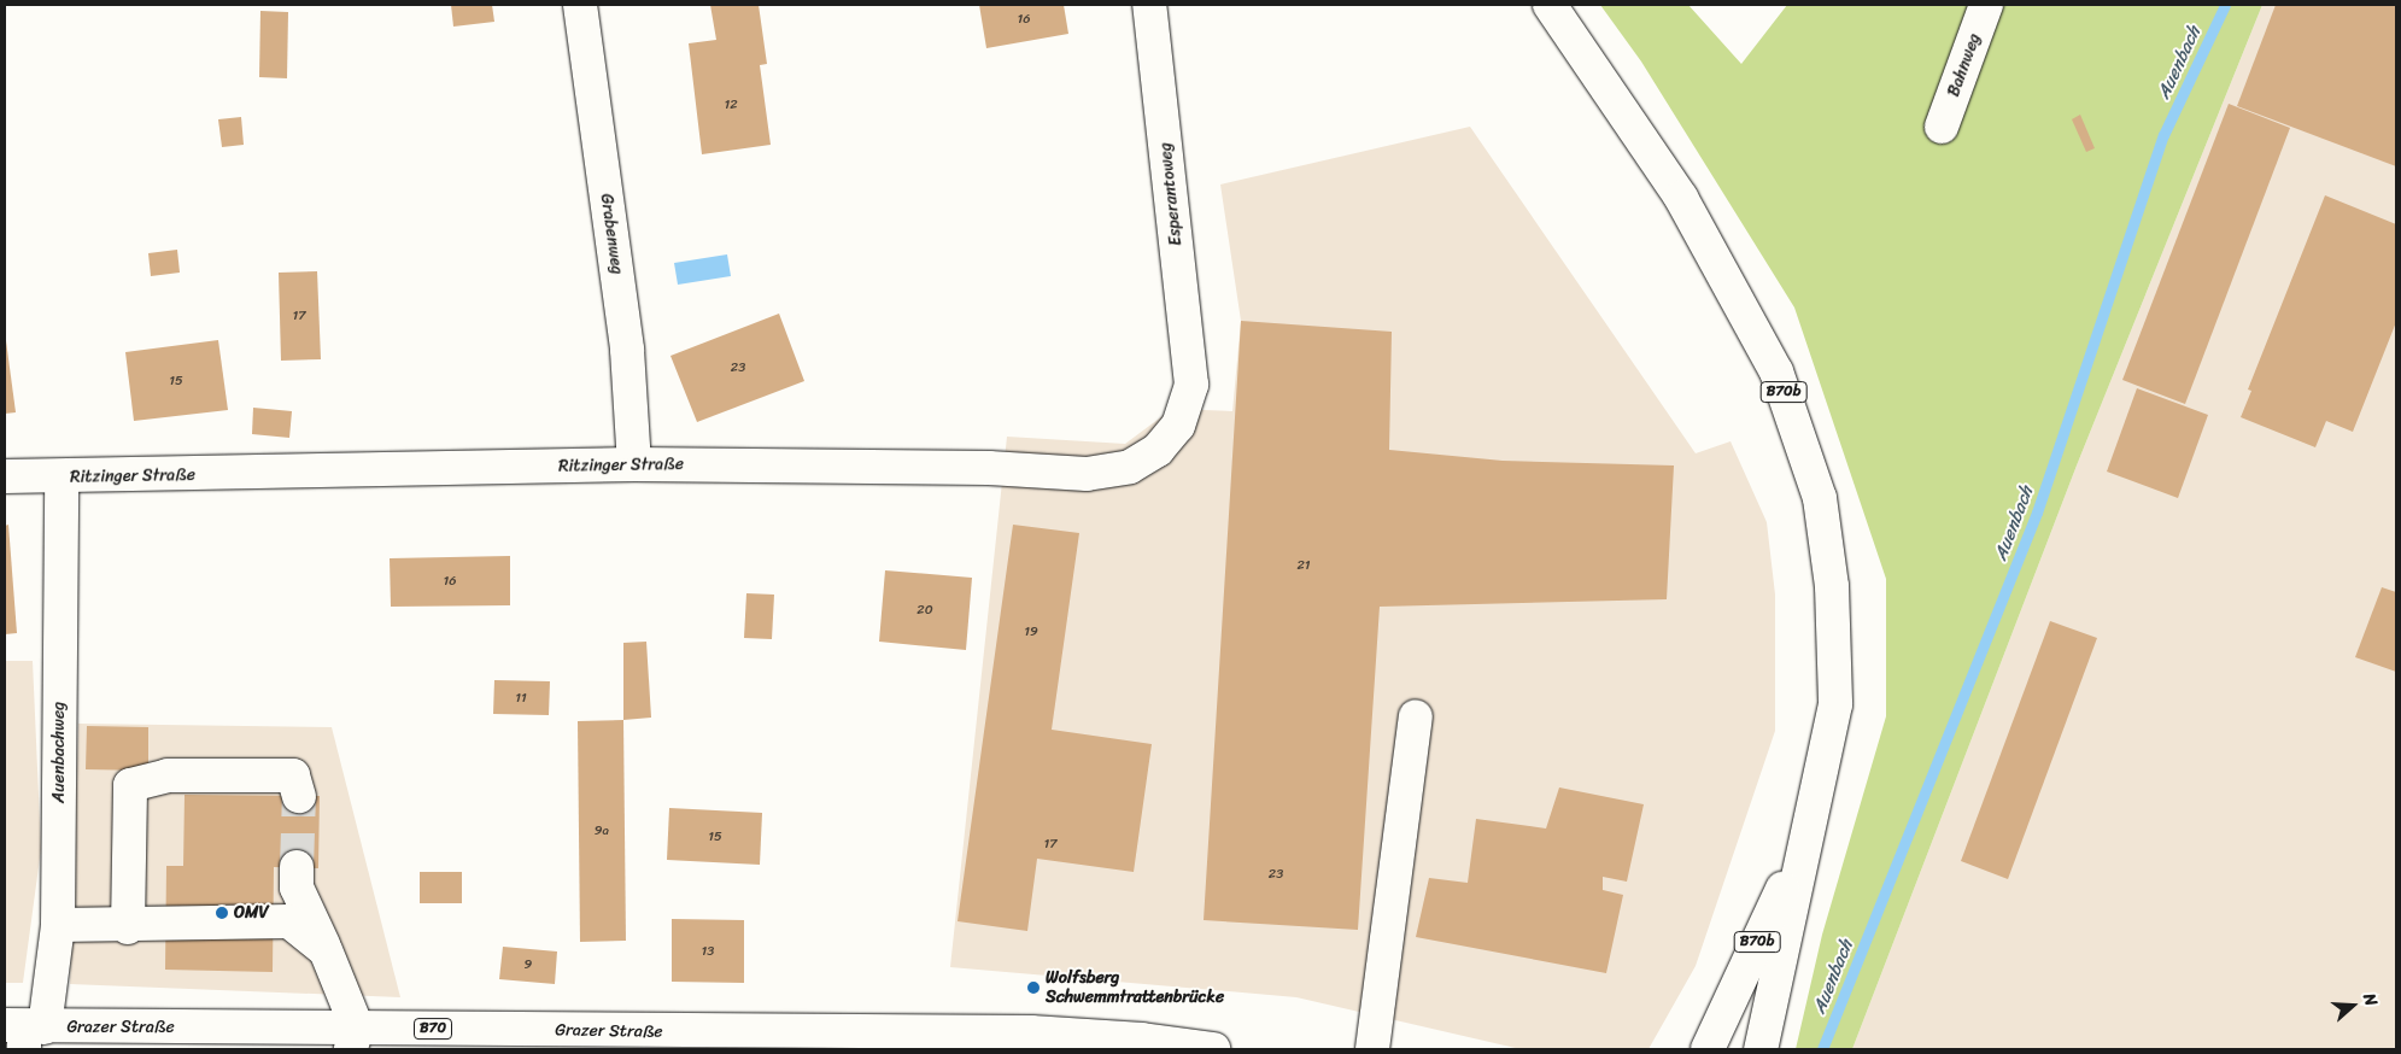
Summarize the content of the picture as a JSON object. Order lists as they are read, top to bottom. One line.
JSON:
{"streets":{"street":["Bahnweg","Esperantoweg","Grabenweg","B70b","Ritzinger Straße","Auenbachweg","Grazer Straße","B70"]},"crossings":[["Esperantoweg","Ritzinger Straße"],["Grabenweg","Ritzinger Straße"],["Ritzinger Straße","Auenbachweg"],["Auenbachweg","Grazer Straße"]],"water":["Auenbach"],"places":["OMV","Wolfsberg Schwemmtrattenbrücke"],"house_numbers":["16","12","17","23","15","21","16","20","19","11","9a","15","17","23","13","9"],"north":"right"}
